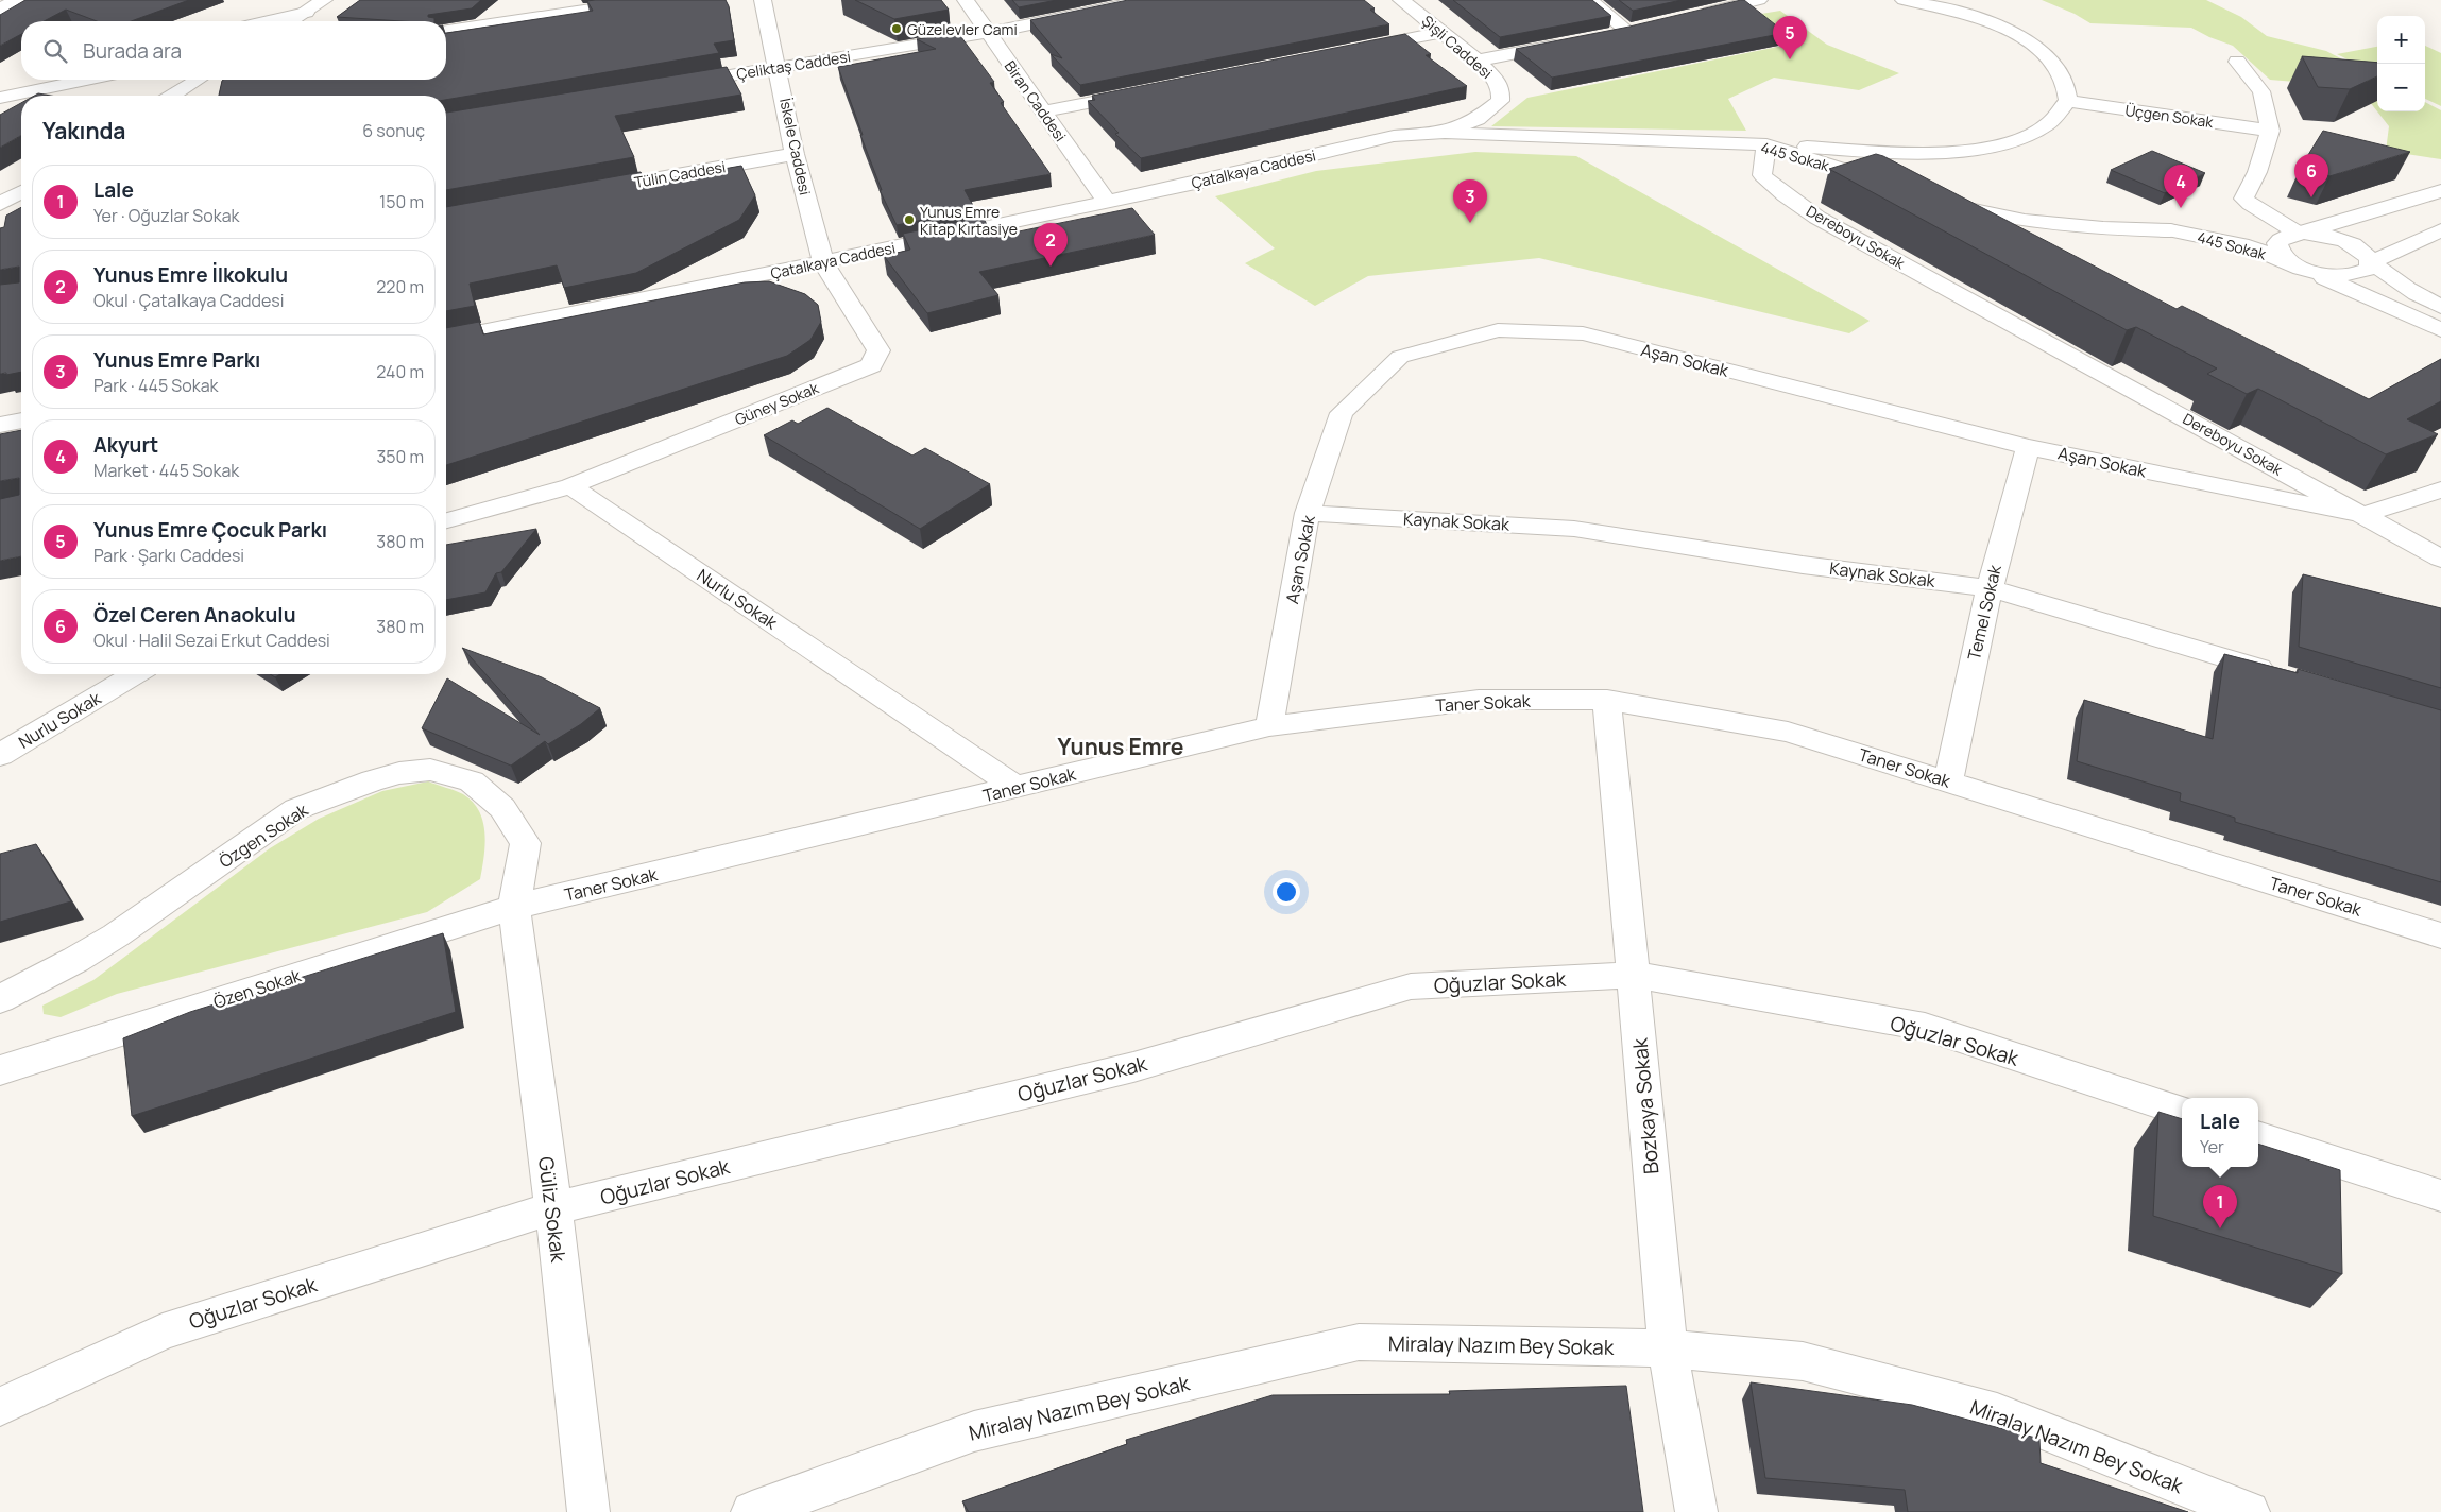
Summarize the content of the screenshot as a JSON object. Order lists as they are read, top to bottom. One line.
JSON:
{"streets":{"street":["Şişli Caddesi","Çeliktaş Caddesi","Biran Caddesi","Üçgen Sokak","İskele Caddesi","445 Sokak","Çatalkaya Caddesi","Tülin Caddesi","Dereboyu Sokak","Aşan Sokak","Güney Sokak","Kaynak Sokak","Nurlu Sokak","Temel Sokak","Taner Sokak","Özgen Sokak","Oğuzlar Sokak","Özen Sokak","Bozkaya Sokak","Güliz Sokak","Miralay Nazım Bey Sokak"]},"crossings":[["Şişli Caddesi","445 Sokak"],["Şişli Caddesi","Çatalkaya Caddesi"],["Çeliktaş Caddesi","Biran Caddesi"],["Çeliktaş Caddesi","İskele Caddesi"],["Biran Caddesi","Çatalkaya Caddesi"],["İskele Caddesi","Çatalkaya Caddesi"],["İskele Caddesi","Tülin Caddesi"],["İskele Caddesi","Güney Sokak"],["445 Sokak","Çatalkaya Caddesi"],["445 Sokak","Dereboyu Sokak"],["Çatalkaya Caddesi","Güney Sokak"],["Dereboyu Sokak","Aşan Sokak"],["Aşan Sokak","Kaynak Sokak"],["Aşan Sokak","Temel Sokak"],["Aşan Sokak","Taner Sokak"],["Güney Sokak","Nurlu Sokak"],["Kaynak Sokak","Temel Sokak"],["Nurlu Sokak","Taner Sokak"],["Temel Sokak","Taner Sokak"],["Taner Sokak","Özgen Sokak"],["Taner Sokak","Özen Sokak"],["Taner Sokak","Bozkaya Sokak"],["Taner Sokak","Güliz Sokak"],["Özgen Sokak","Özen Sokak"],["Özgen Sokak","Güliz Sokak"],["Oğuzlar Sokak","Bozkaya Sokak"],["Oğuzlar Sokak","Güliz Sokak"],["Özen Sokak","Güliz Sokak"],["Bozkaya Sokak","Miralay Nazım Bey Sokak"]],"districts":["Yunus Emre"],"places":["Güzelevler Cami","Yunus Emre Kitap Kırtasiye"],"page":{"map_buttons":["+","−"],"pins":["5","6","4","3","2","1"],"search":"Burada ara","heading":["Yakında","6 sonuç"],"list":[{"mark":"1","name":"Lale","note":"Yer · Oğuzlar Sokak","value":"150 m"},{"mark":"2","name":"Yunus Emre İlkokulu","note":"Okul · Çatalkaya Caddesi","value":"220 m"},{"mark":"3","name":"Yunus Emre Parkı","note":"Park · 445 Sokak","value":"240 m"},{"mark":"4","name":"Akyurt","note":"Market · 445 Sokak","value":"350 m"},{"mark":"5","name":"Yunus Emre Çocuk Parkı","note":"Park · Şarkı Caddesi","value":"380 m"},{"mark":"6","name":"Özel Ceren Anaokulu","note":"Okul · Halil Sezai Erkut Caddesi","value":"380 m"}],"popup":["Lale","Yer"]}}
